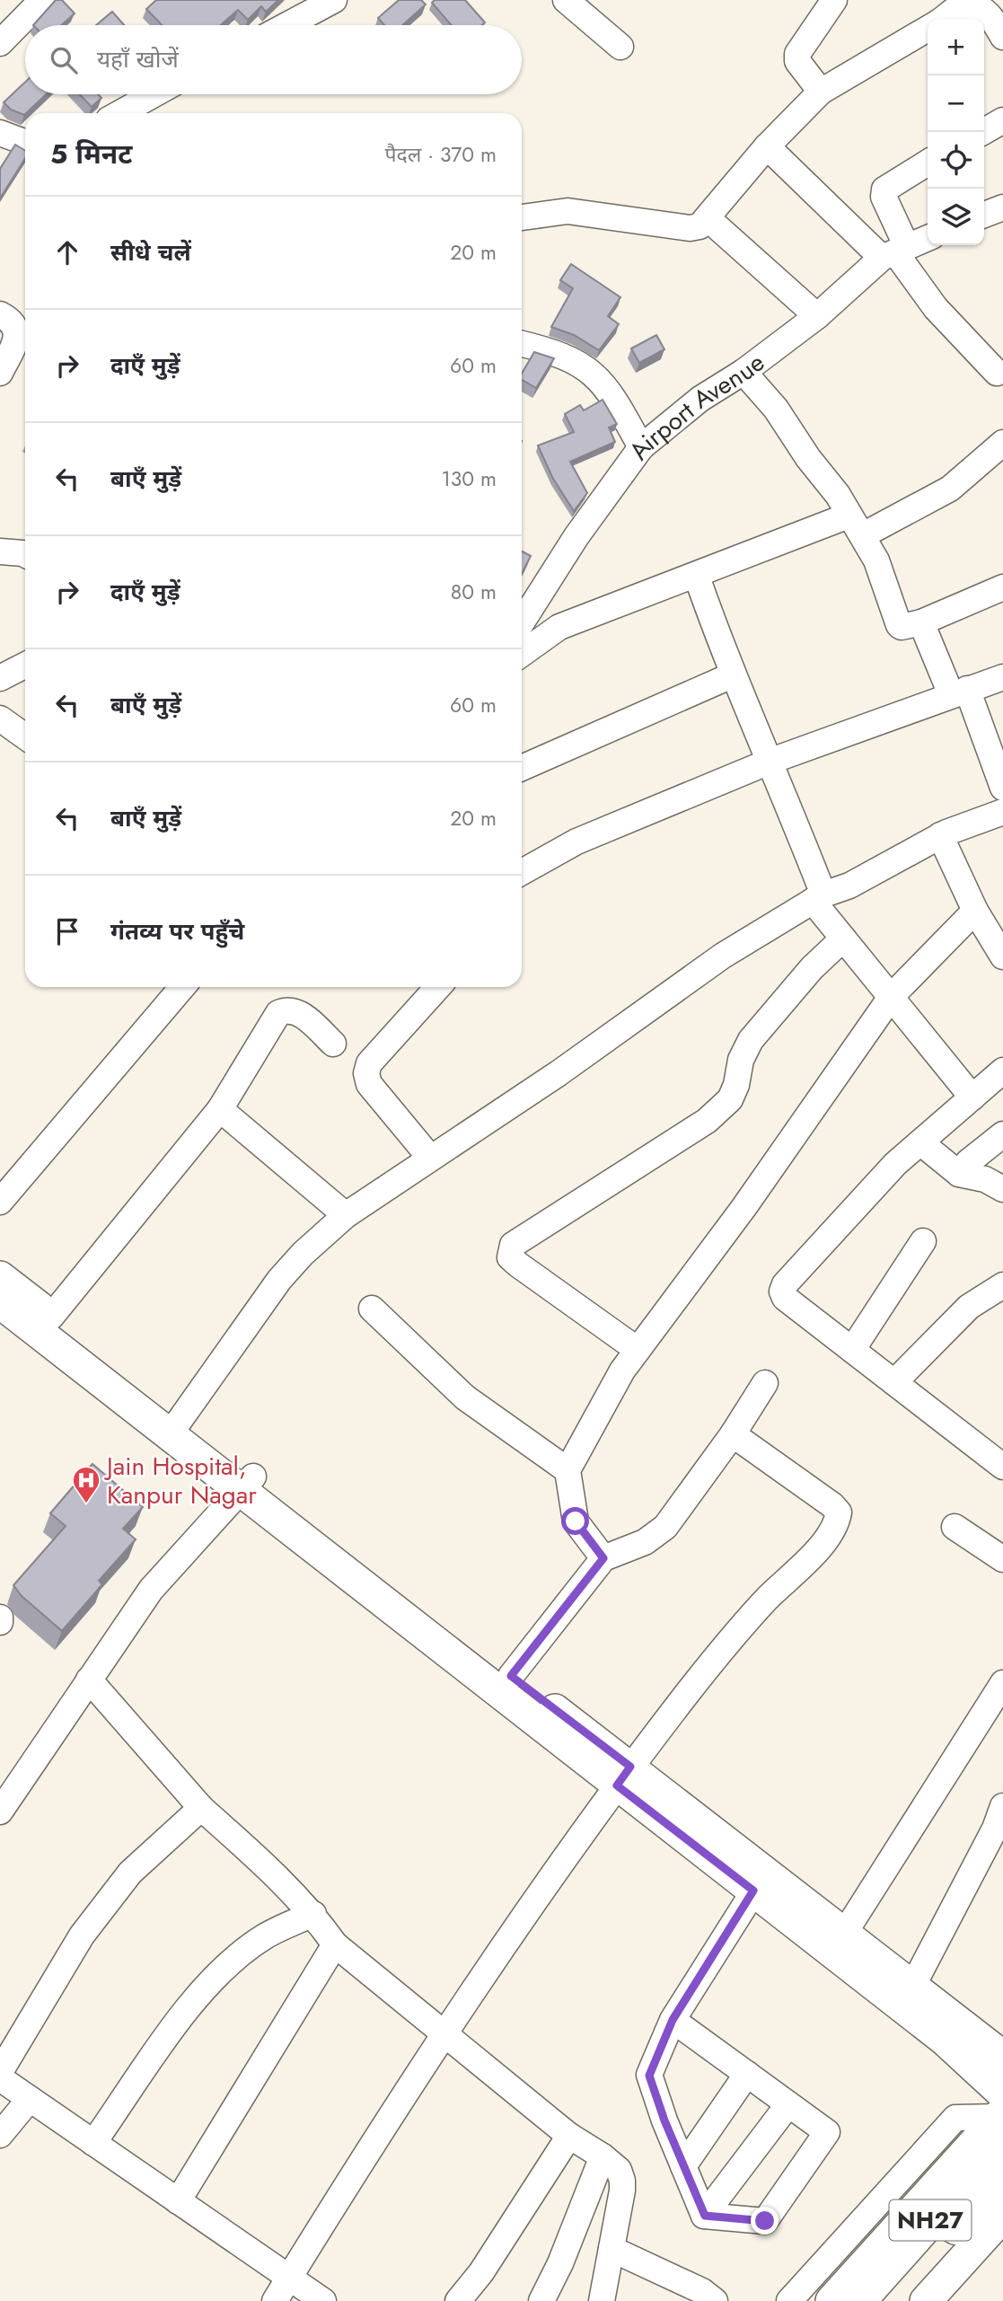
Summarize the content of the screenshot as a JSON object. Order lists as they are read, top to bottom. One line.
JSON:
{"streets":{"highway":["NH27"],"street":["Airport Avenue"]},"places":{"hospital":["Jain Hospital, Kanpur Nagar"]},"page":{"map_buttons":["+","−"],"search":"यहाँ खोजें","heading":["5 मिनट","पैदल · 370 m"],"list":[["सीधे चलें","20 m"],["दाएँ मुड़ें","60 m"],["बाएँ मुड़ें","130 m"],["दाएँ मुड़ें","80 m"],["बाएँ मुड़ें","60 m"],["बाएँ मुड़ें","20 m"],"गंतव्य पर पहुँचे"]}}
